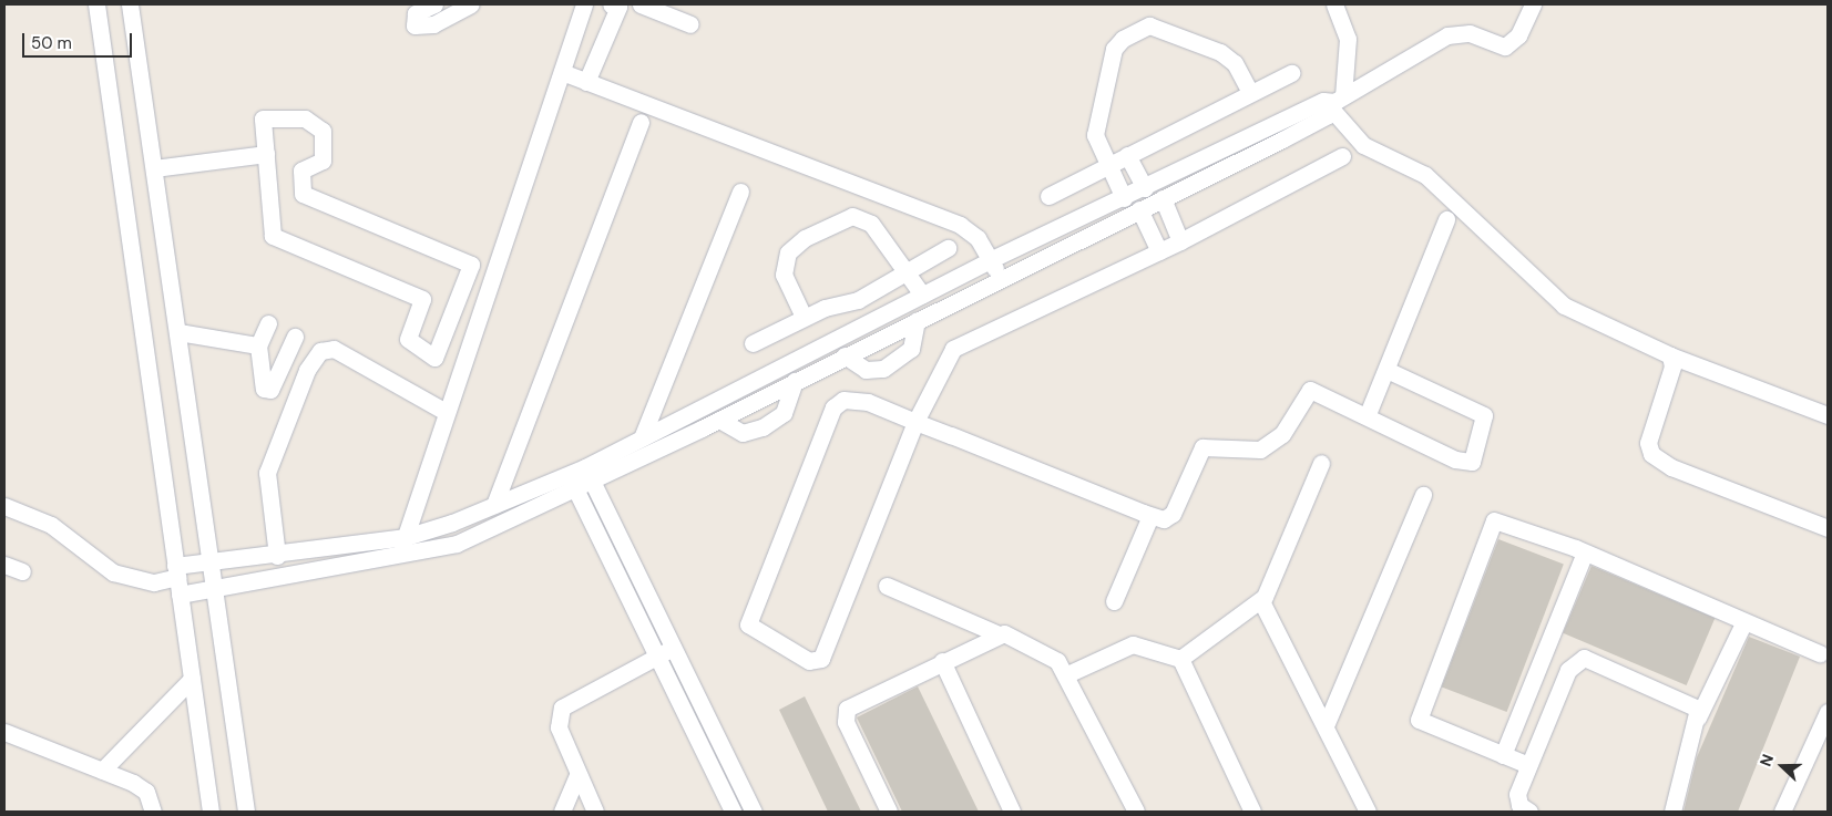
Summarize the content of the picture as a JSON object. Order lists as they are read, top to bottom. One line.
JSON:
{"scale_bar":"50 m","north":"left"}
